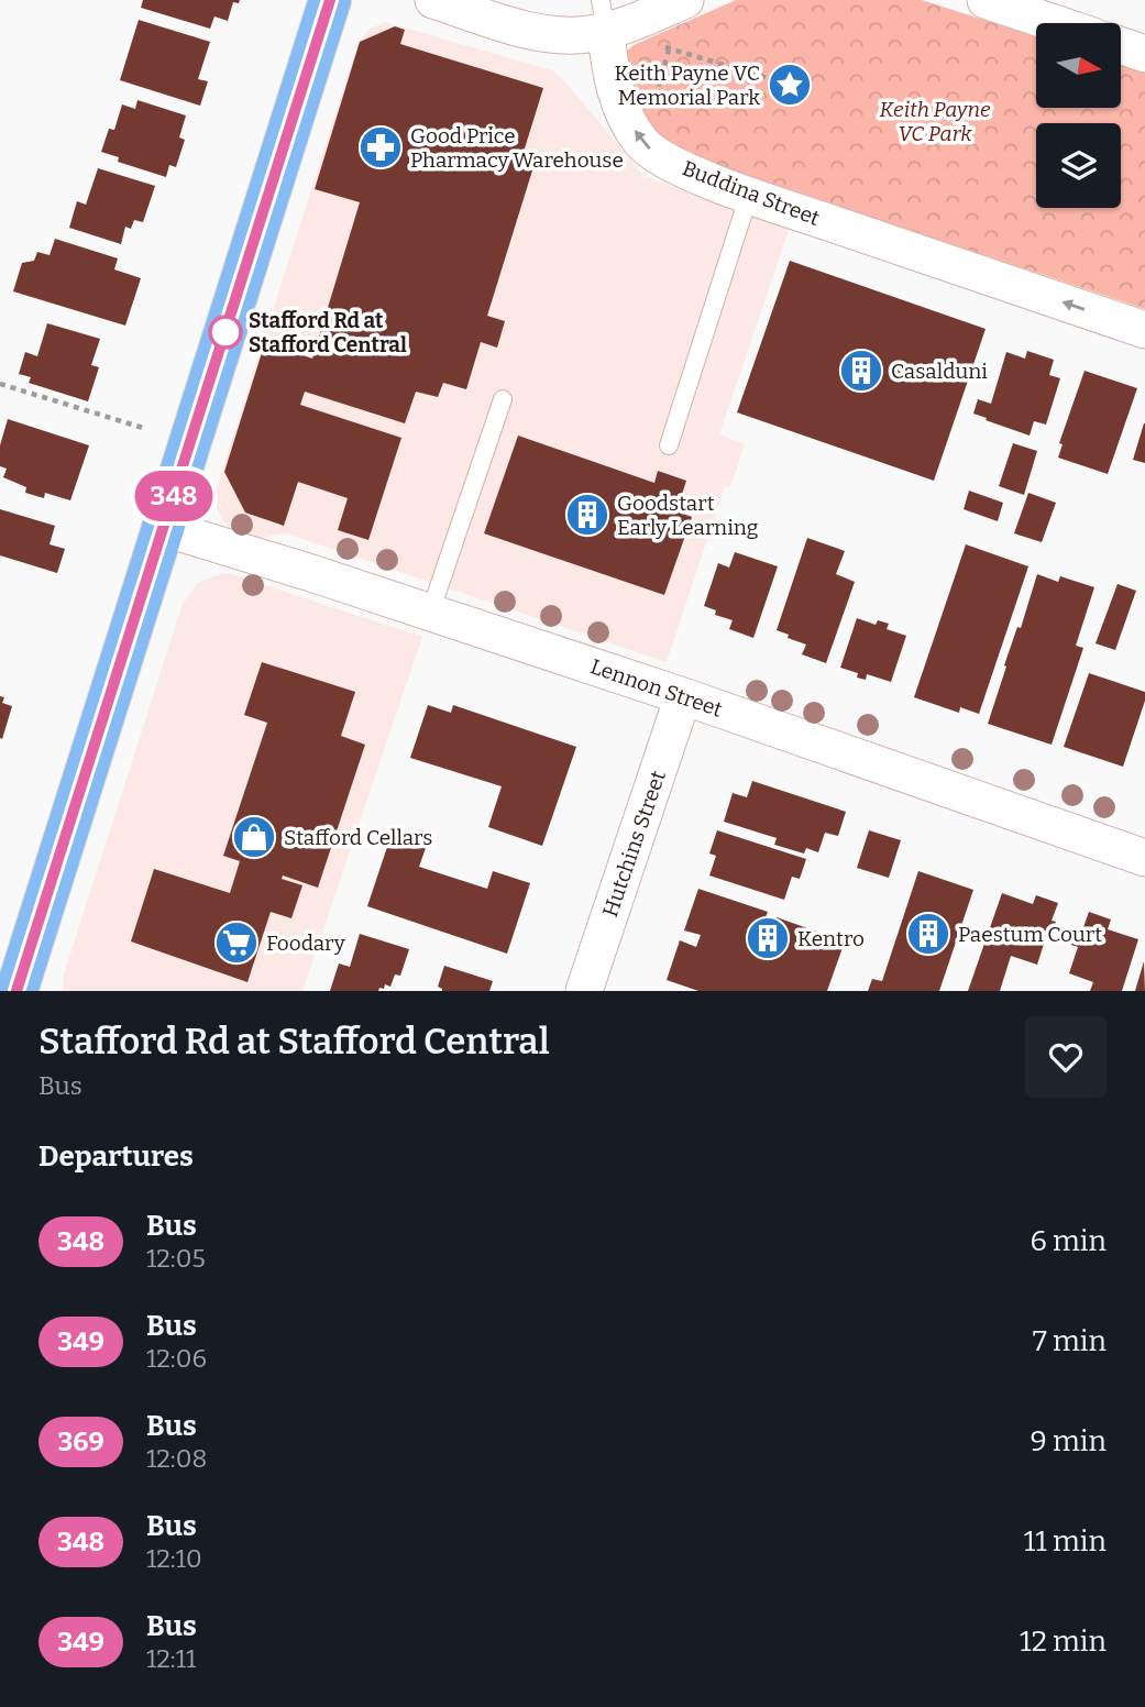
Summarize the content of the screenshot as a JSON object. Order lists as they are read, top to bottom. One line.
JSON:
{"streets":{"street":["Buddina Street","Lennon Street","Hutchins Street"]},"crossings":[["Lennon Street","Hutchins Street"]],"one_way":["Buddina Street"],"parks":["Keith Payne VC Park"],"places":{"place":["Keith Payne VC Memorial Park"],"pharmacy":["Good Price Pharmacy Warehouse"],"other":["Stafford Rd at Stafford Central"],"building":["Casalduni","Goodstart Early Learning","Paestum Court","Kentro"],"shop":["Stafford Cellars"],"supermarket":["Foodary"]},"lines":["bus line 348"],"north":"right","page":{"on_map":"348","heading":[["Stafford Rd at Stafford Central","Bus"],"Departures"],"list":[{"mark":"348","name":"Bus","note":"12:05","value":"6 min"},{"mark":"349","name":"Bus","note":"12:06","value":"7 min"},{"mark":"369","name":"Bus","note":"12:08","value":"9 min"},{"mark":"348","name":"Bus","note":"12:10","value":"11 min"},{"mark":"349","name":"Bus","note":"12:11","value":"12 min"}]}}
